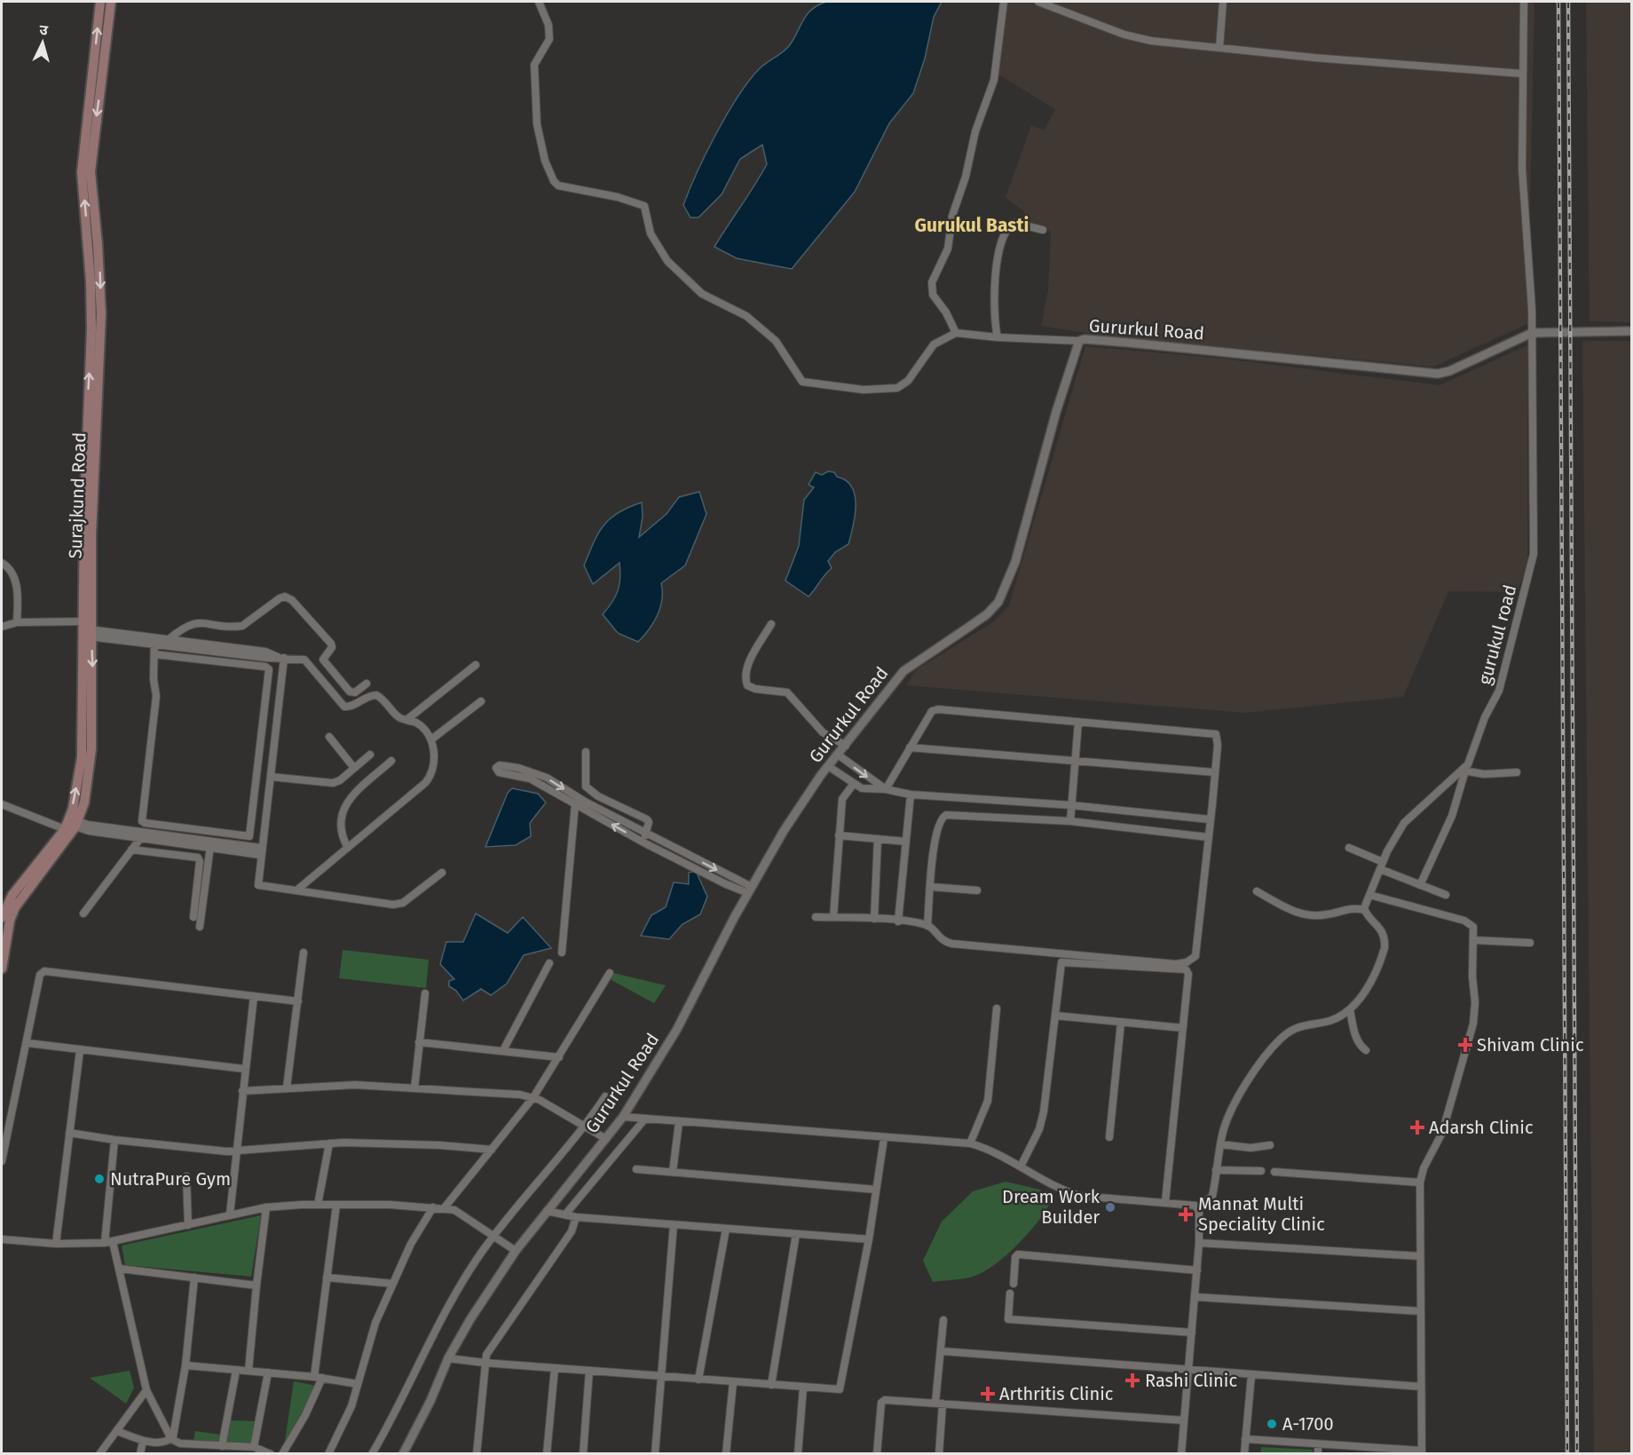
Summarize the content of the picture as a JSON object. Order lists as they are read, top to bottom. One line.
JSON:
{"streets":{"main road":["Surajkund Road"],"street":["Gururkul Road","gurukul road"]},"crossings":[["Gururkul Road","gurukul road"]],"districts":["Gurukul Basti"],"places":{"health":["Shivam Clinic","Adarsh Clinic","Mannat Multi Speciality Clinic","Rashi Clinic","Arthritis Clinic"],"other":["NutraPure Gym","Dream Work Builder","A-1700"]},"north":"top"}
